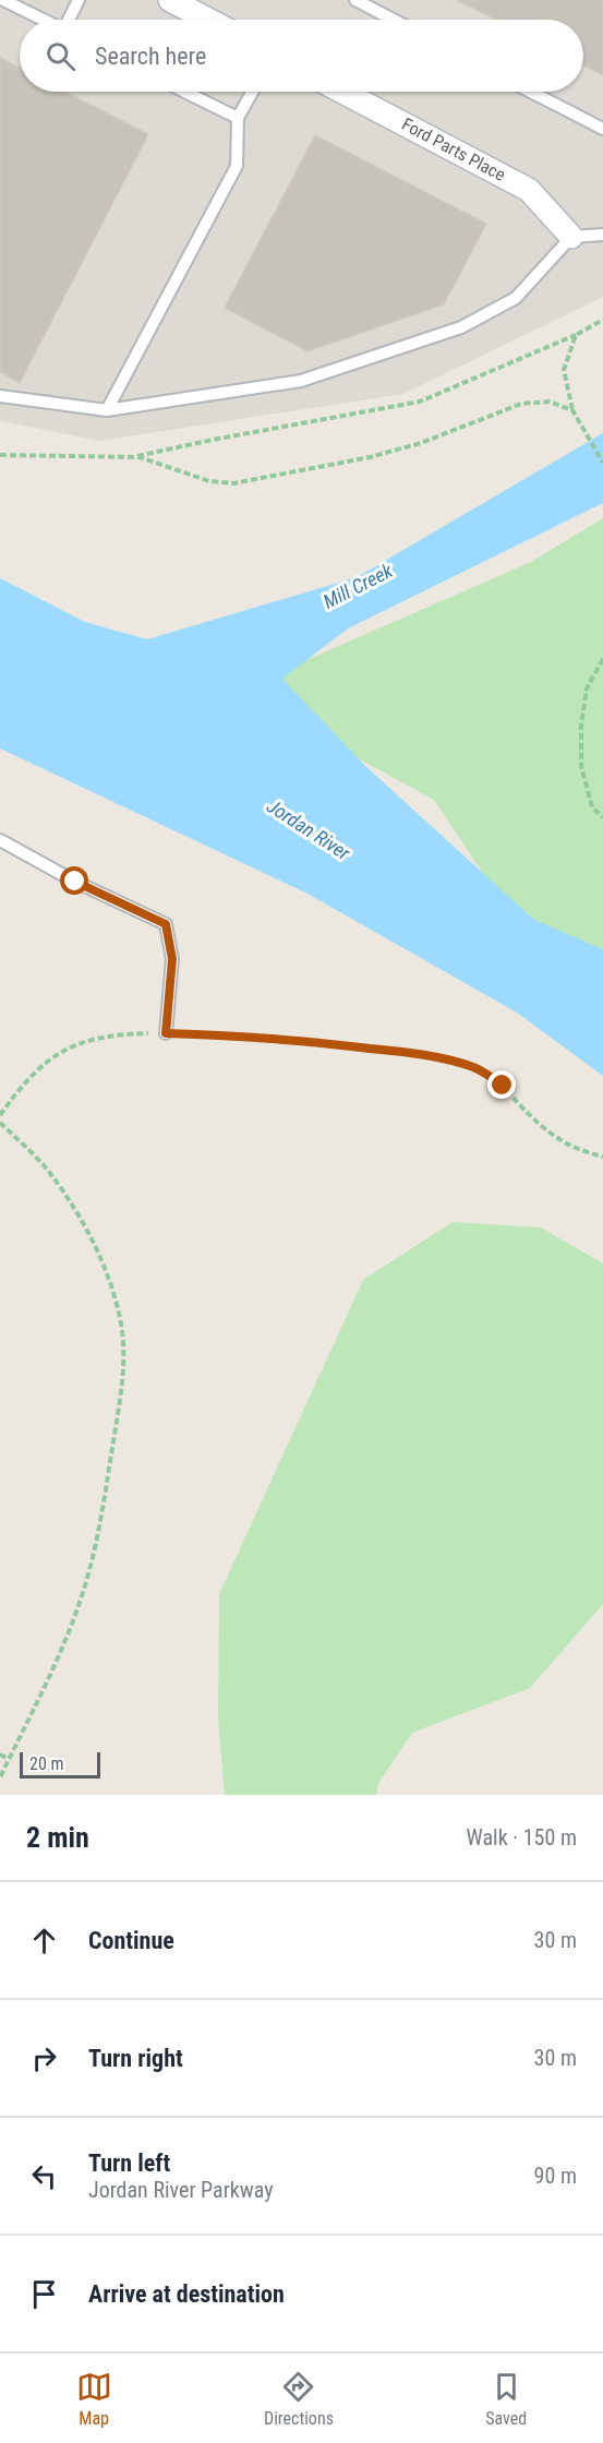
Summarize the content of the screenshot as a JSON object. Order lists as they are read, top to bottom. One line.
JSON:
{"streets":{"street":["Ford Parts Place"]},"water":["Mill Creek","Jordan River"],"scale_bar":"20 m","page":{"search":"Search here","scale":"20 m","heading":["2 min","Walk · 150 m"],"list":[["Continue","30 m"],["Turn right","30 m"],["Turn left","Jordan River Parkway","90 m"],"Arrive at destination"],"nav":["Map","Directions","Saved"]}}
